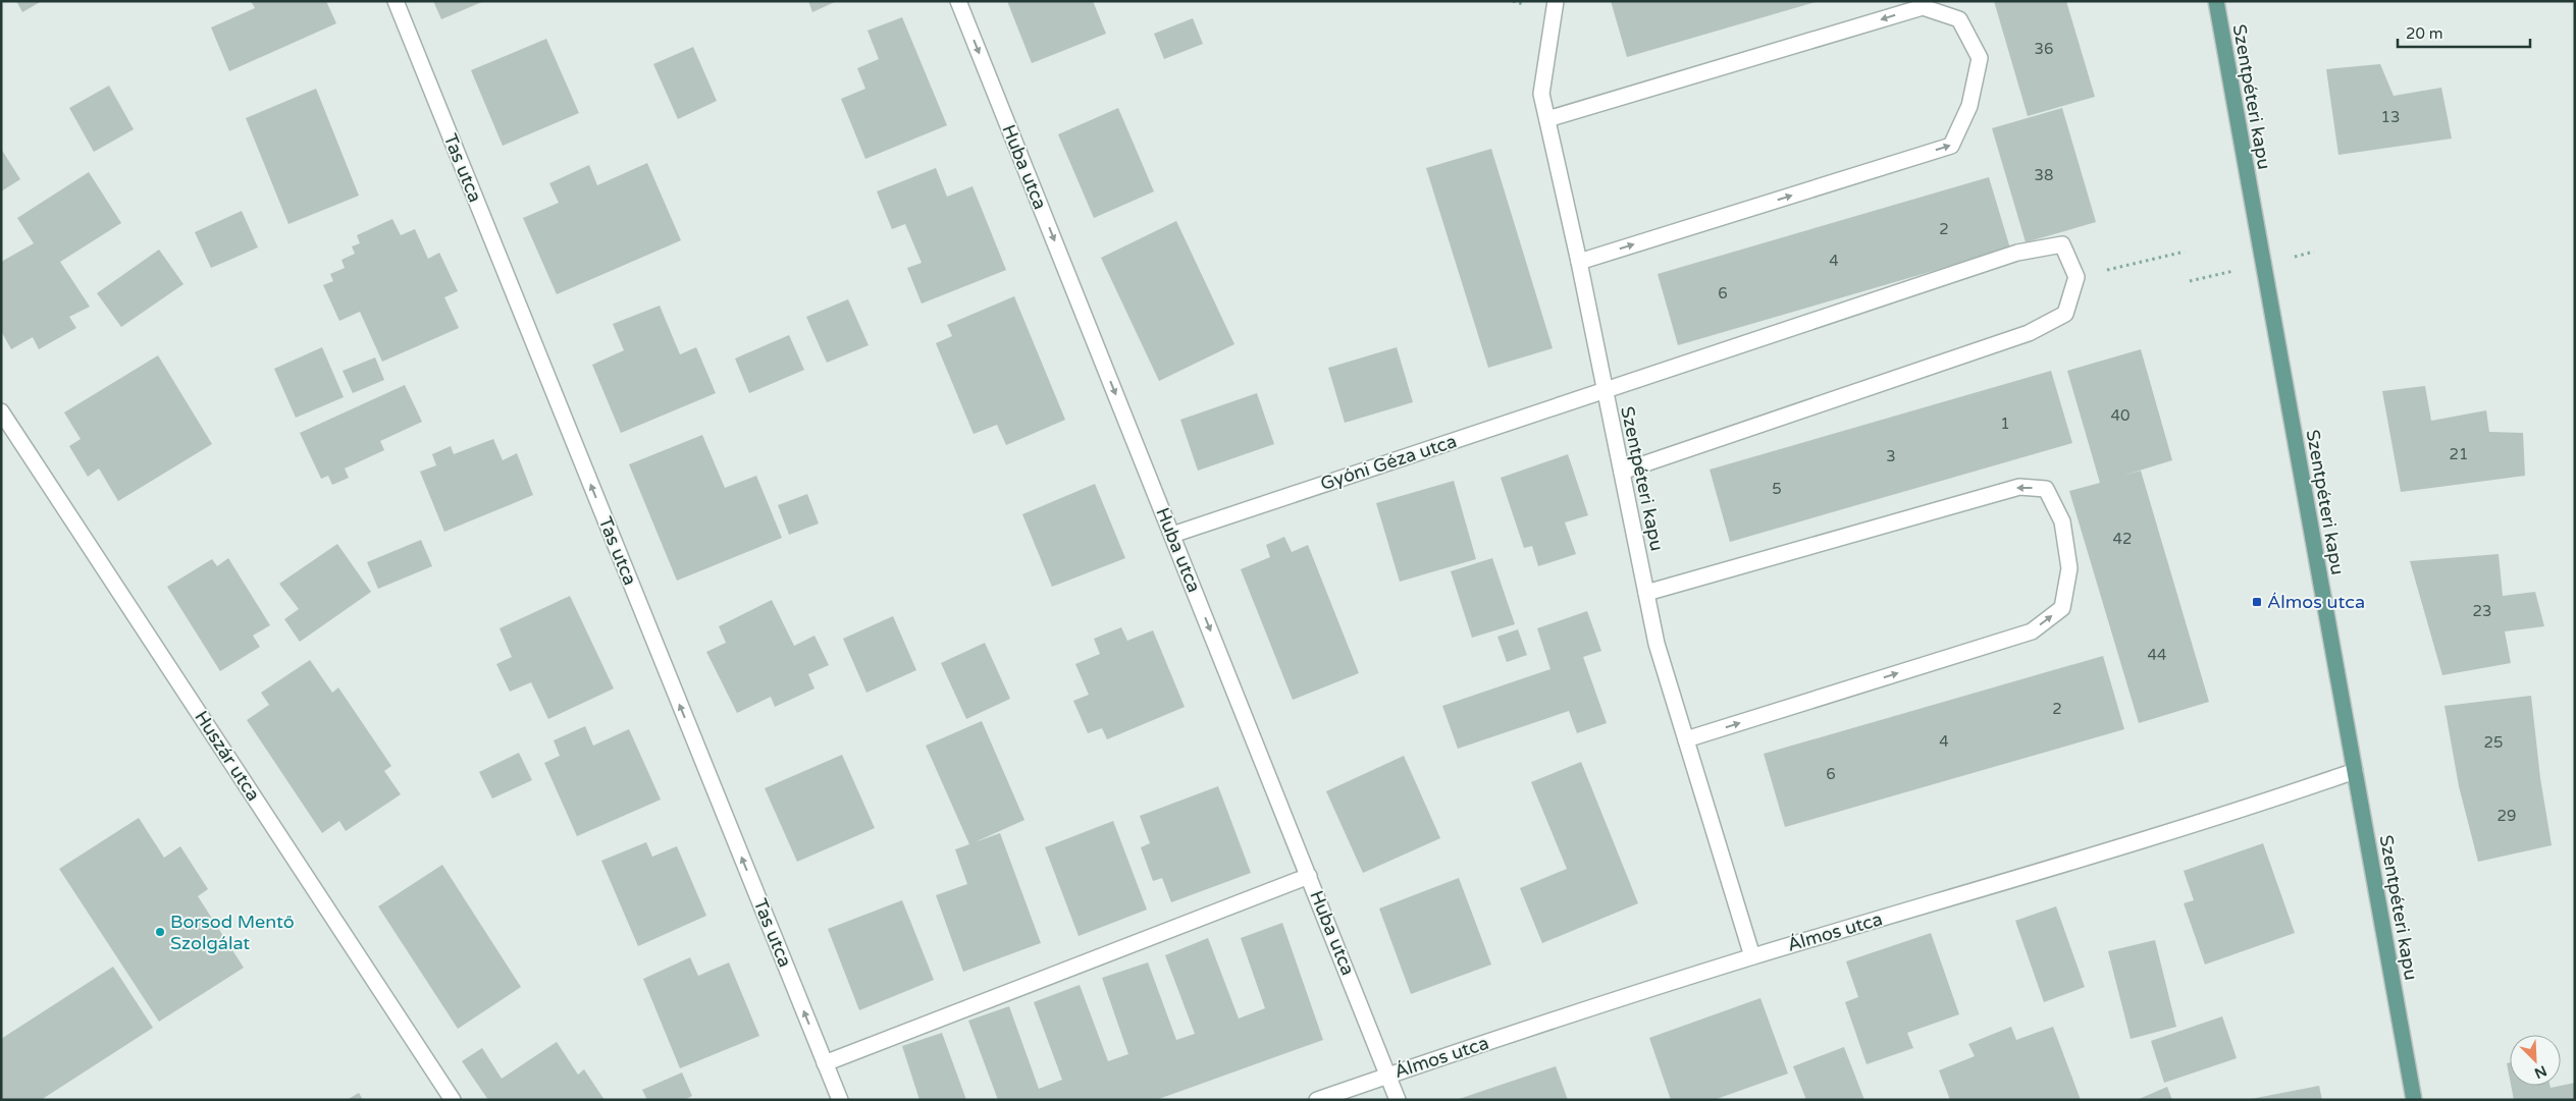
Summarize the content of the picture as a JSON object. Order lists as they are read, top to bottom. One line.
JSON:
{"streets":{"main road":["Szentpéteri kapu"],"street":["Huba utca","Tas utca","Gyóni Géza utca","Huszár utca","Álmos utca"]},"crossings":[["Szentpéteri kapu","Gyóni Géza utca"],["Szentpéteri kapu","Álmos utca"],["Huba utca","Gyóni Géza utca"],["Huba utca","Álmos utca"]],"one_way":["Huba utca","Tas utca"],"places":{"transit":["Álmos utca"],"other":["Borsod Mentő Szolgálat"]},"house_numbers":["36","13","38","2","4","6","40","1","21","3","5","42","23","44","2","4","25","6","29"],"scale_bar":"20 m","north":"bottom right"}
